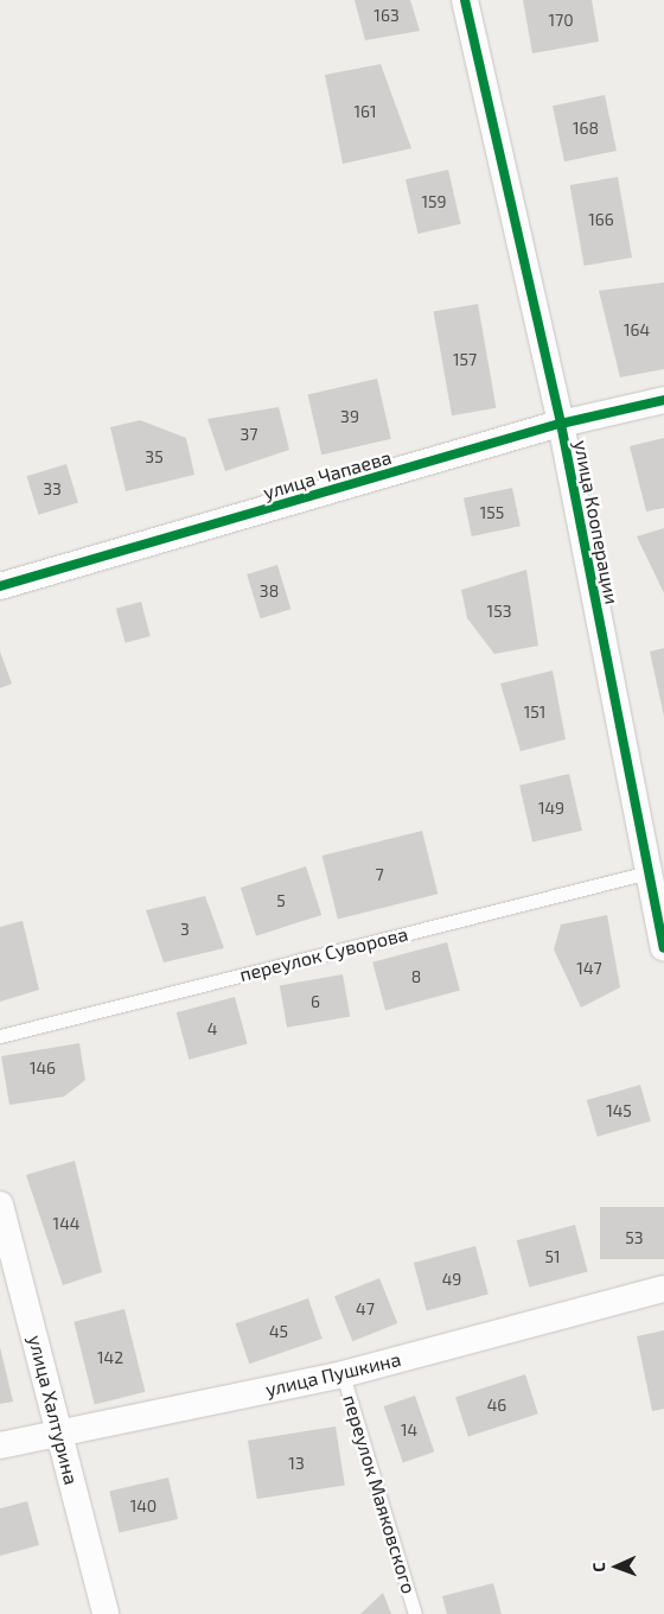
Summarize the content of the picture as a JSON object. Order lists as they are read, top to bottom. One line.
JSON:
{"streets":{"street":["улица Чапаева","улица Кооперации","улица Пушкина","улица Халтурина"],"lane":["переулок Суворова","переулок Маяковского"]},"crossings":[["улица Чапаева","улица Кооперации"],["улица Кооперации","переулок Суворова"],["улица Пушкина","улица Халтурина"],["улица Пушкина","переулок Маяковского"]],"house_numbers":["163","170","161","168","159","166","164","157","39","37","35","33","155","38","153","151","149","7","5","3","147","8","6","4","146","145","144","53","51","49","47","45","142","46","14","13","140"],"north":"left"}
